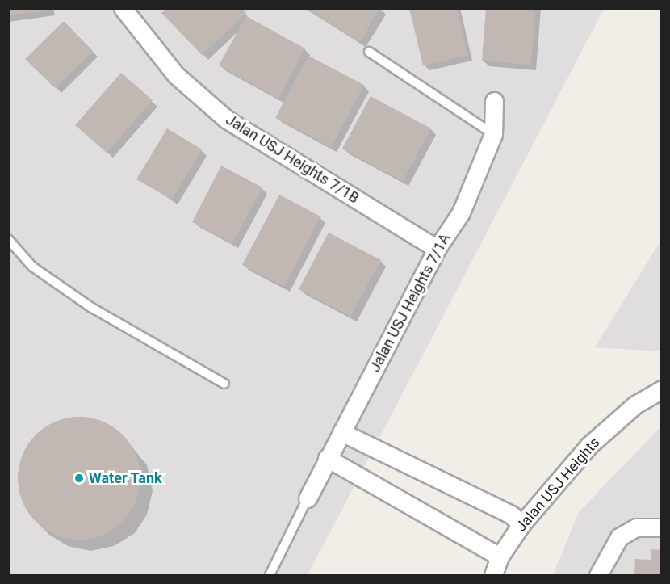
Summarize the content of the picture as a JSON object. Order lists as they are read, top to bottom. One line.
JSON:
{"streets":{"street":["Jalan USJ Heights 7/1B","Jalan USJ Heights 7/1A","Jalan USJ Heights"]},"crossings":[["Jalan USJ Heights 7/1B","Jalan USJ Heights 7/1A"]],"places":["Water Tank"]}
